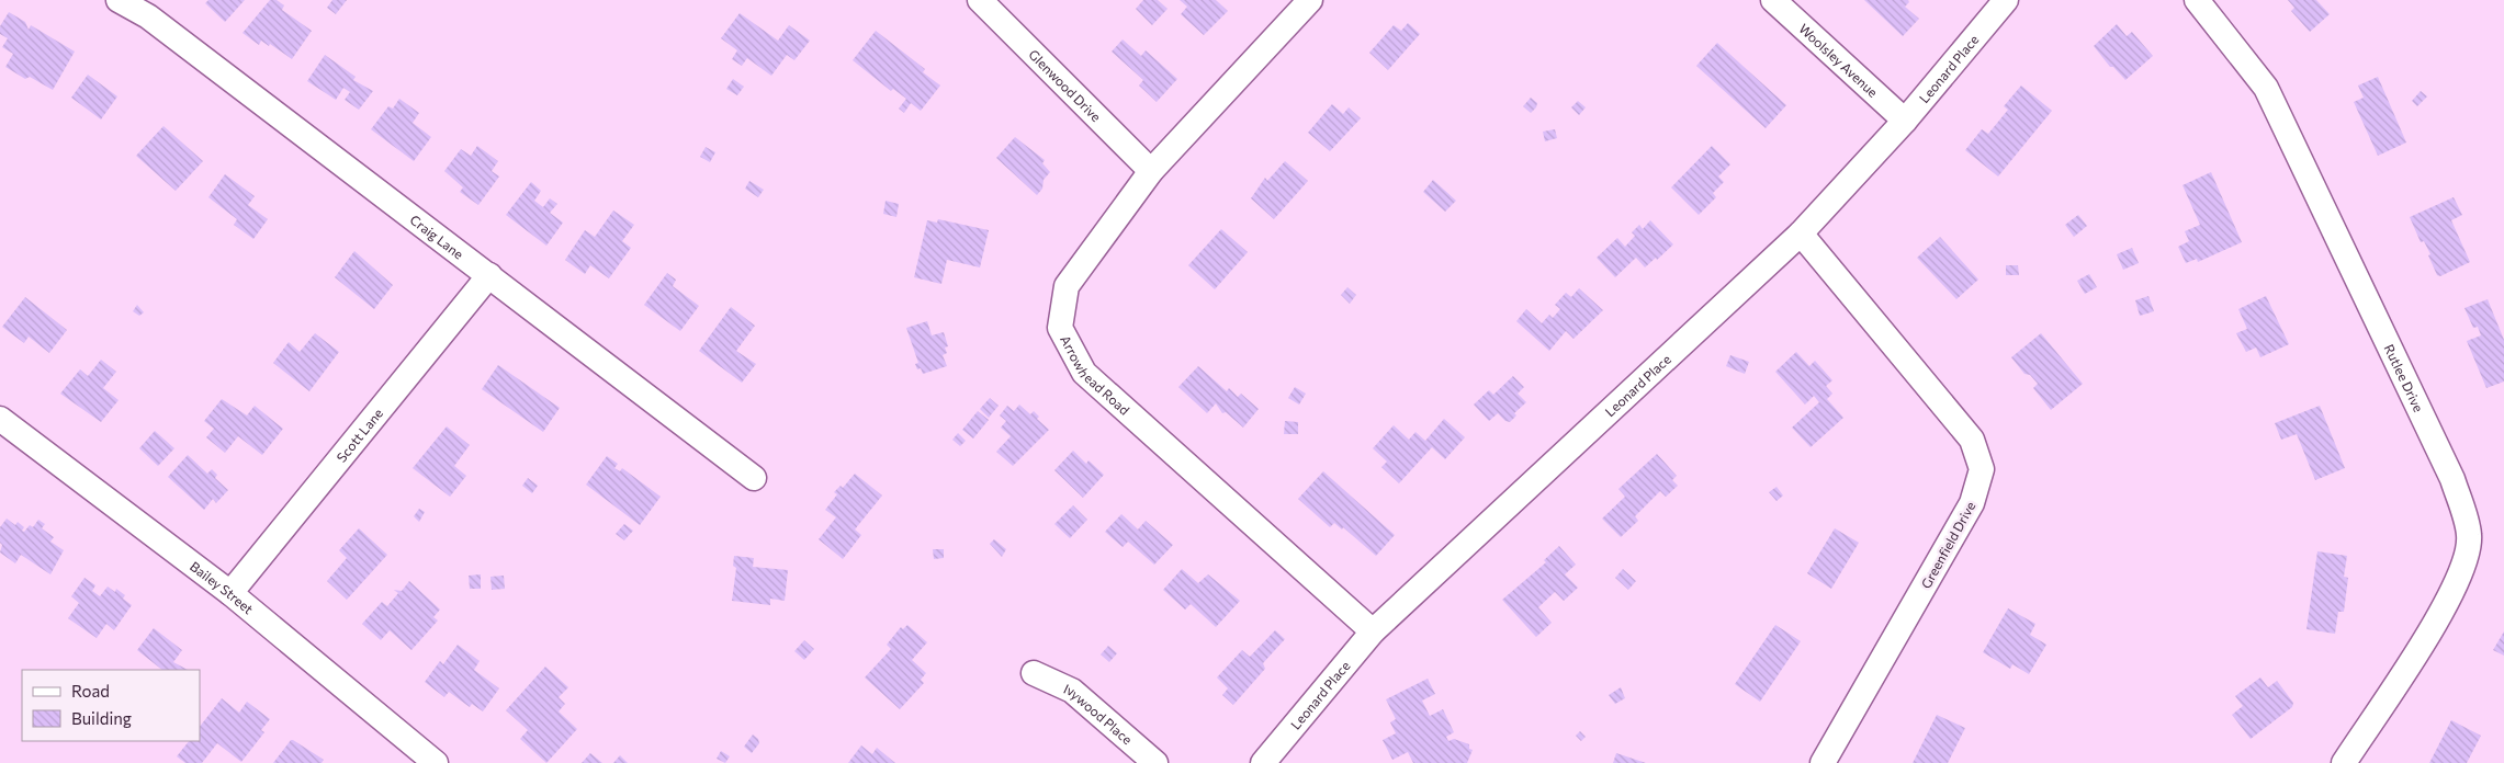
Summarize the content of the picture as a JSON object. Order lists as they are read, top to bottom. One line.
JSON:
{"streets":{"street":["Woolsley Avenue","Leonard Place","Glenwood Drive","Craig Lane","Arrowhead Road","Rutlee Drive","Scott Lane","Greenfield Drive","Bailey Street","Ivywood Place"]},"crossings":[["Woolsley Avenue","Leonard Place"],["Leonard Place","Arrowhead Road"],["Leonard Place","Greenfield Drive"],["Glenwood Drive","Arrowhead Road"],["Craig Lane","Scott Lane"],["Scott Lane","Bailey Street"]],"legend":["Road","Building"]}
